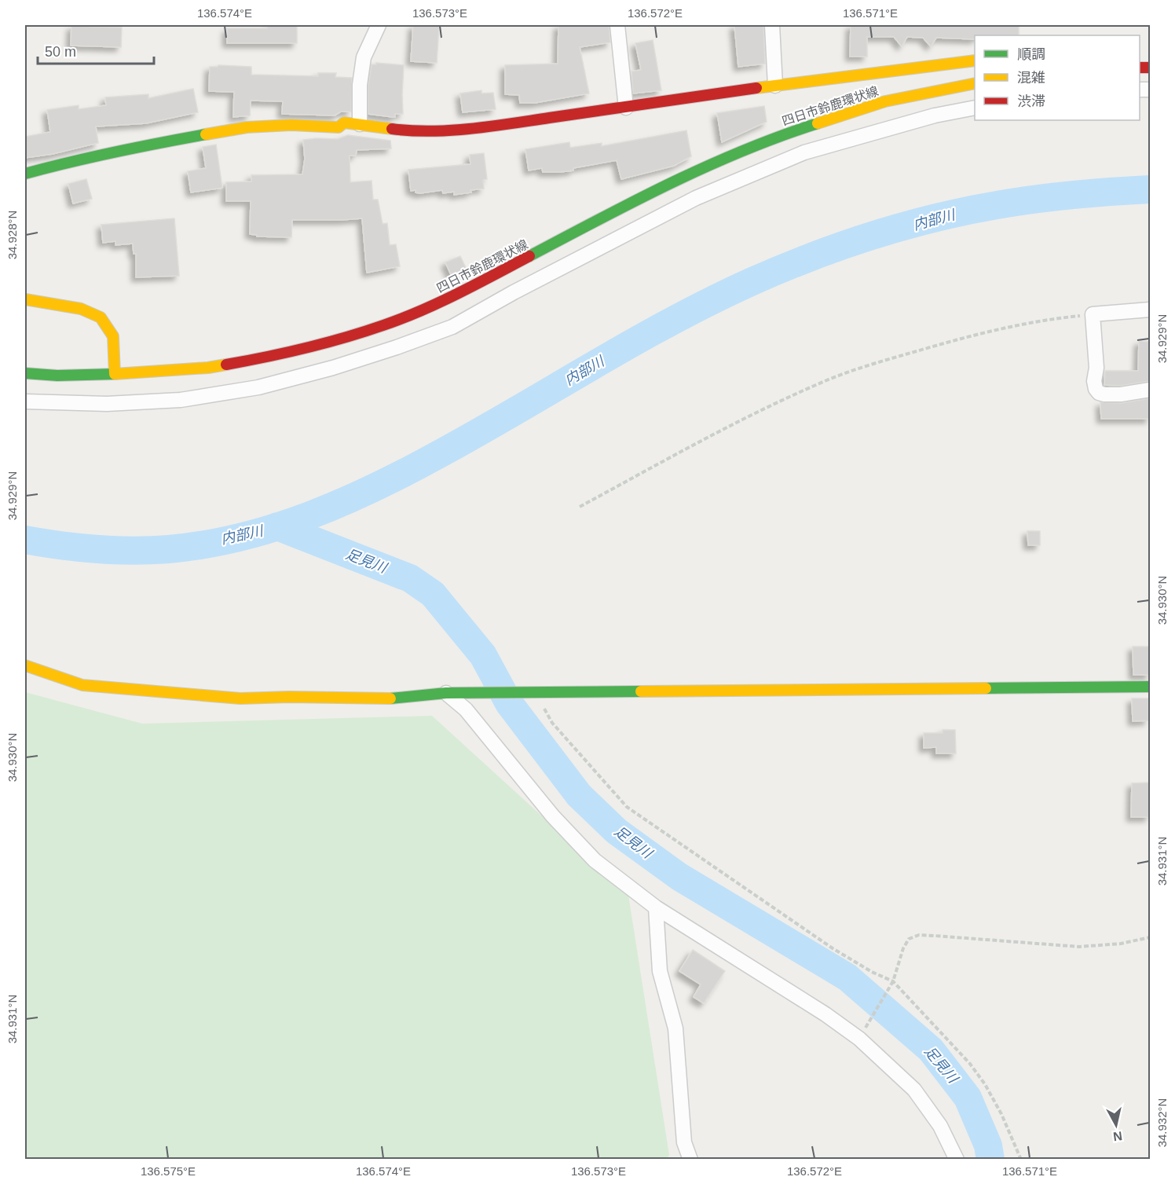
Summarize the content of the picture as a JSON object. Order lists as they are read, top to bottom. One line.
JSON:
{"streets":{"street":["四日市鈴鹿環状線"]},"water":["内部川","足見川"],"legend":["順調","混雑","渋滞"],"scale_bar":"50 m","north":"bottom","coordinates":["136.574°E","136.573°E","136.572°E","136.571°E","34.928°N","34.929°N","34.930°N","34.931°N","34.932°N","136.575°E"]}
